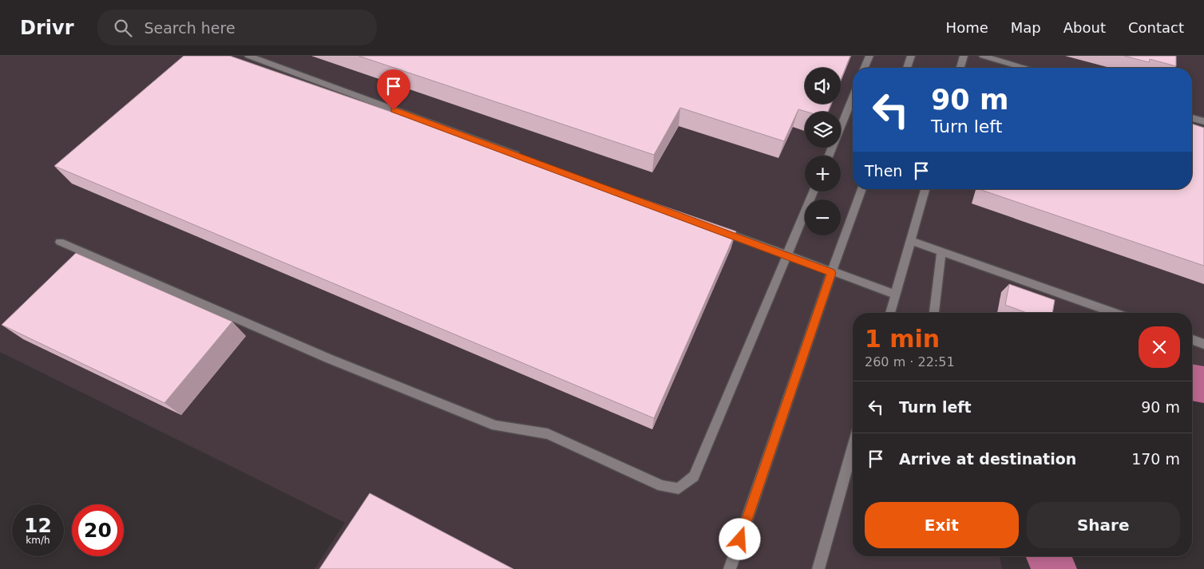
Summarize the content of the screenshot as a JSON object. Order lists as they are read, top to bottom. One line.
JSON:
{"page":{"header":"Drivr","search":"Search here","nav":["Home","Map","About","Contact"],"map_buttons":["+","−"],"turn":["90 m","Turn left"],"then":"Then","heading":["1 min","260 m · 22:51"],"list":[{"name":"Turn left","value":"90 m"},{"name":"Arrive at destination","value":"170 m"}],"buttons":["Exit","Share"],"speed":"12 km/h","limit":"20"}}
